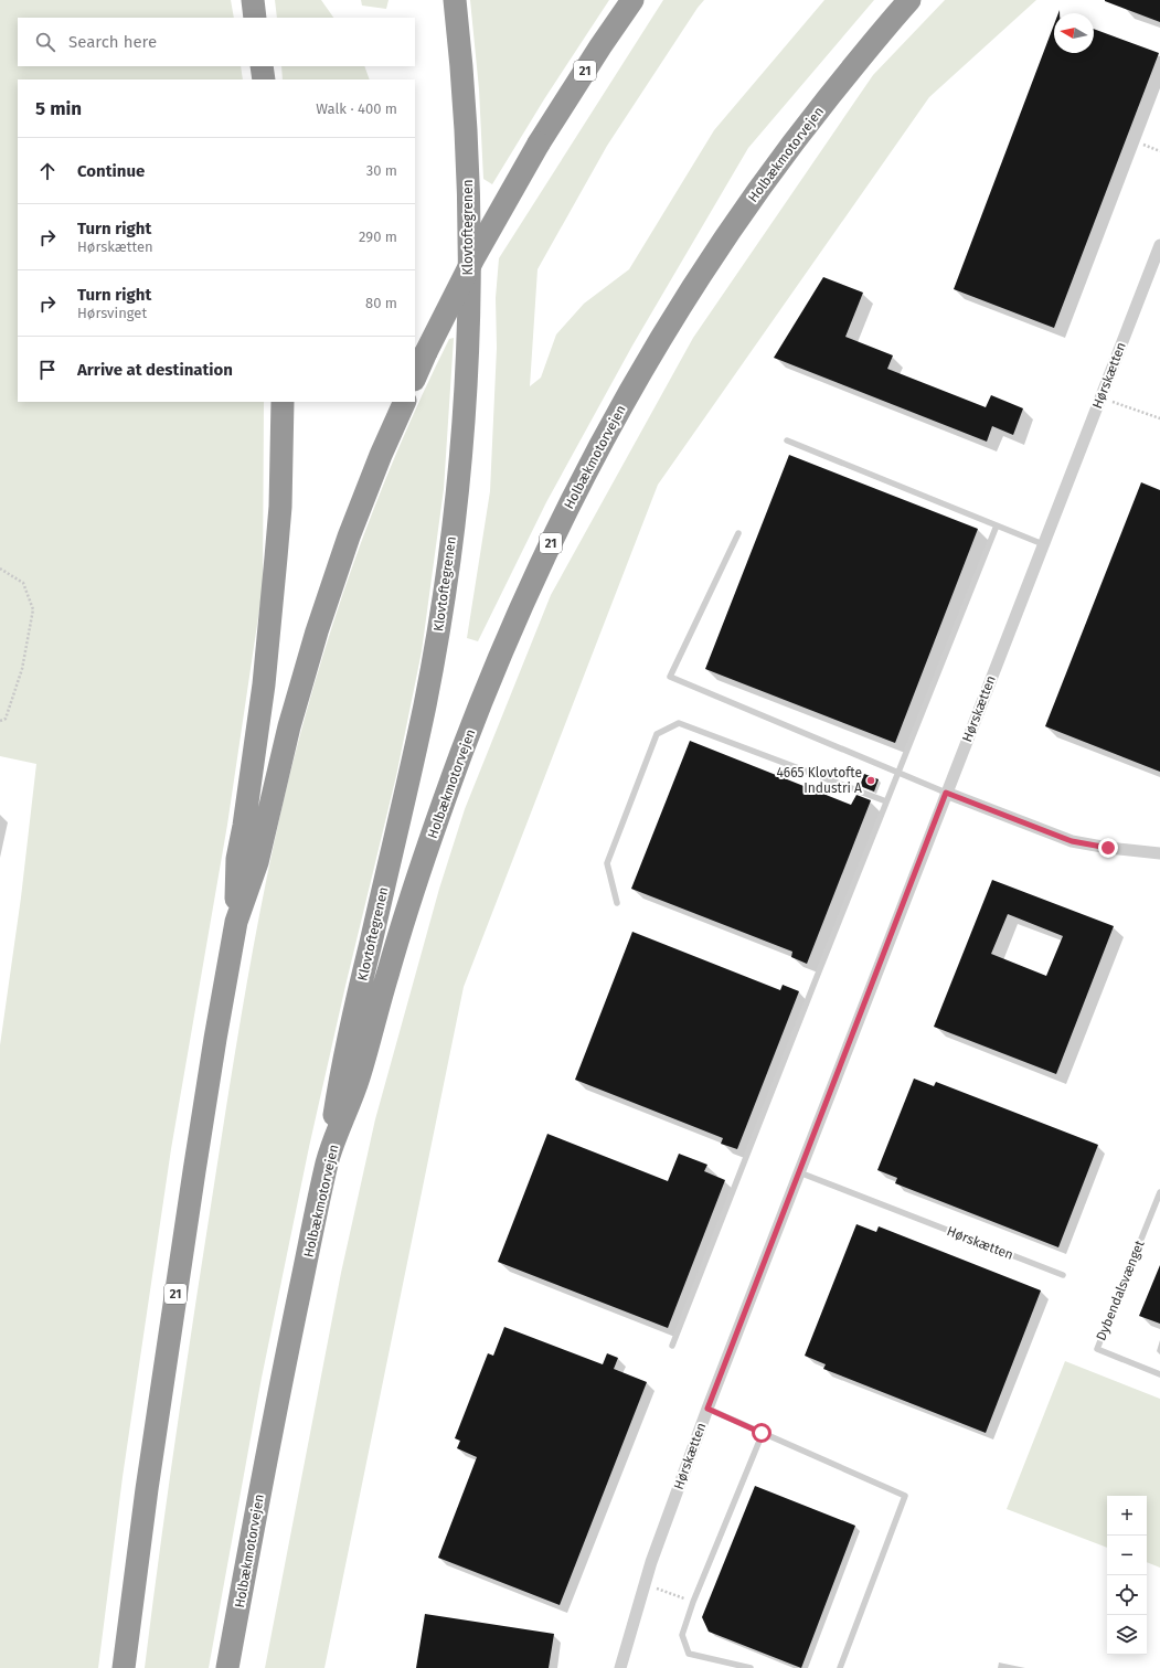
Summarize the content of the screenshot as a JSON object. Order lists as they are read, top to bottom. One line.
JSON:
{"streets":{"highway":["21","Holbækmotorvejen","Klovtoftegrenen"],"street":["Hørskætten"],"lane":["Dybendalsvænget"]},"crossings":[["Holbækmotorvejen","Klovtoftegrenen"]],"places":["4665 Klovtofte Industri A"],"north":"left","page":{"search":"Search here","heading":["5 min","Walk · 400 m"],"list":[["Continue","30 m"],["Turn right","Hørskætten","290 m"],["Turn right","Hørsvinget","80 m"],"Arrive at destination"],"map_buttons":["+","−"]}}
